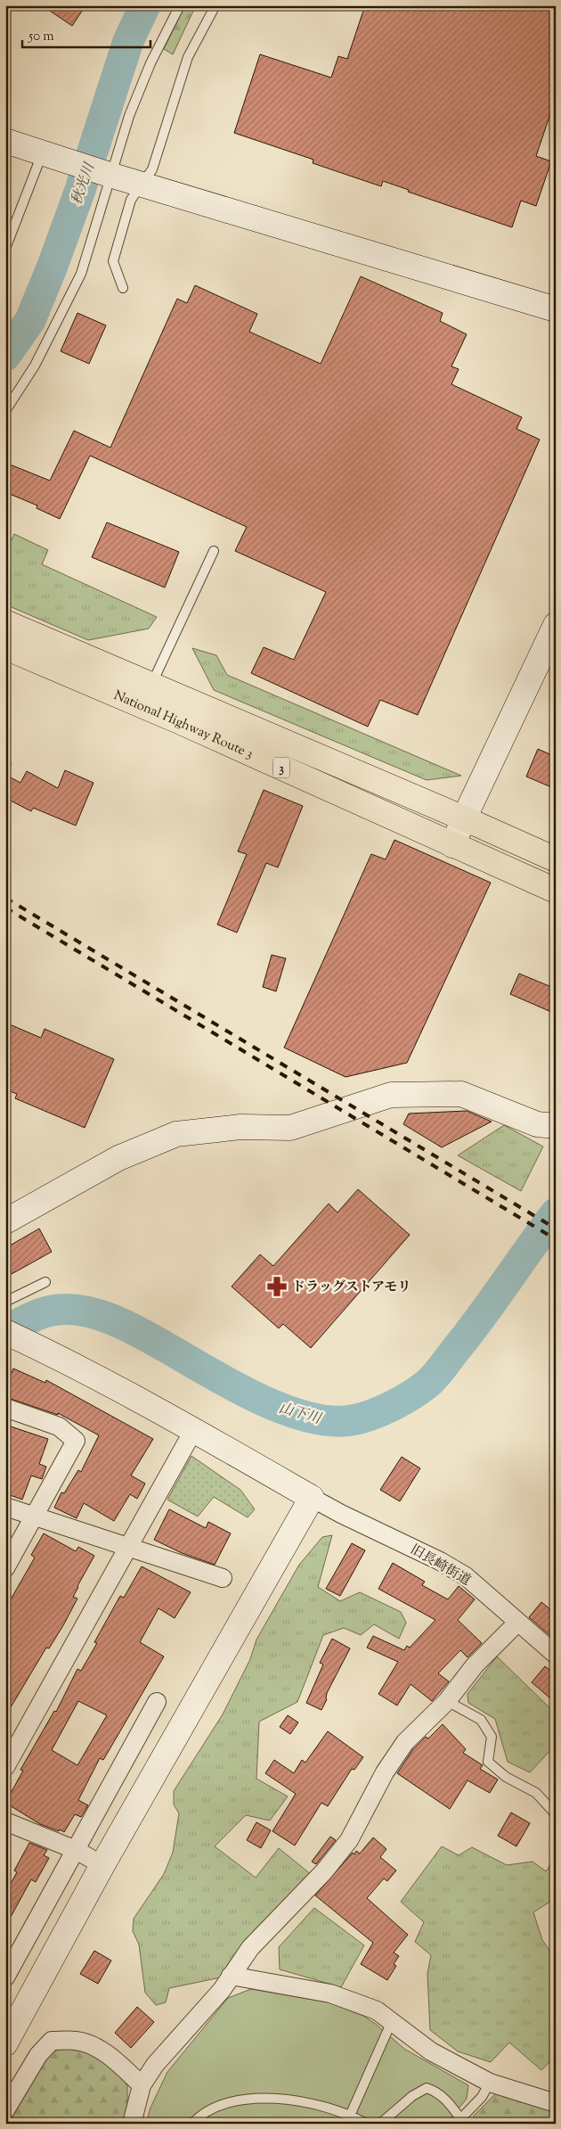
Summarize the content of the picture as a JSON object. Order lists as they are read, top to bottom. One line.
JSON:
{"streets":{"highway":["National Highway Route 3","3"],"street":["旧長崎街道"]},"water":["秋光川","山下川"],"places":{"pharmacy":["ドラッグストアモリ"]},"scale_bar":"50 m"}
